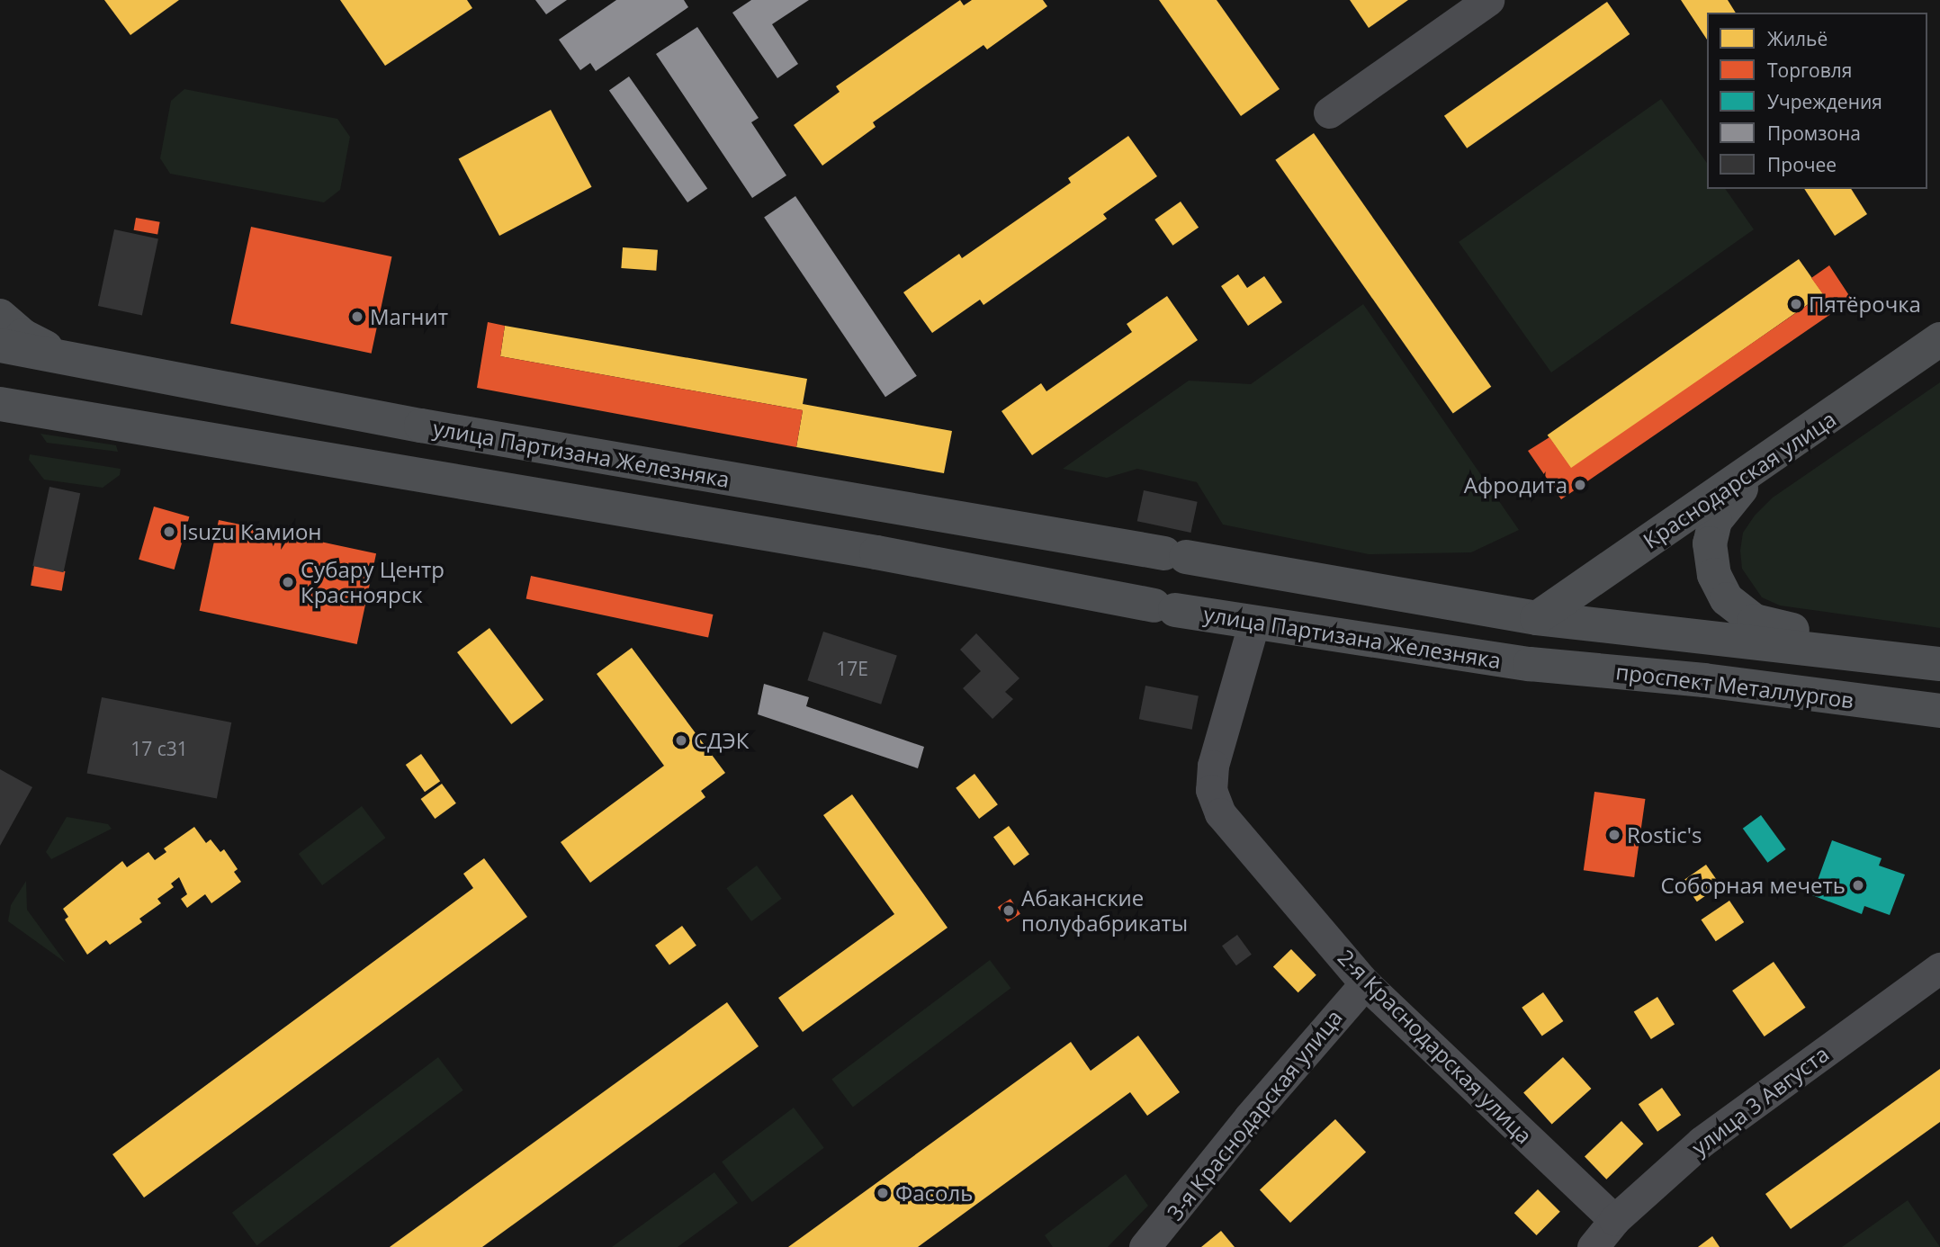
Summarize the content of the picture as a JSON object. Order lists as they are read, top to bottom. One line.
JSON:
{"streets":{"main road":["улица Партизана Железняка","Краснодарская улица","проспект Металлургов"],"street":["2-я Краснодарская улица","улица 3 Августа","3-я Краснодарская улица"]},"crossings":[["улица Партизана Железняка","Краснодарская улица"],["улица Партизана Железняка","проспект Металлургов"],["улица Партизана Железняка","2-я Краснодарская улица"],["Краснодарская улица","проспект Металлургов"],["2-я Краснодарская улица","улица 3 Августа"],["2-я Краснодарская улица","3-я Краснодарская улица"]],"places":["Пятёрочка","Магнит","Афродита","Isuzu Камион","Субару Центр Красноярск","СДЭК","Rostic's","Соборная мечеть","Абаканские полуфабрикаты","Фасоль"],"house_numbers":["17Е","17 с31"],"legend":["Жильё","Торговля","Учреждения","Промзона","Прочее"]}
